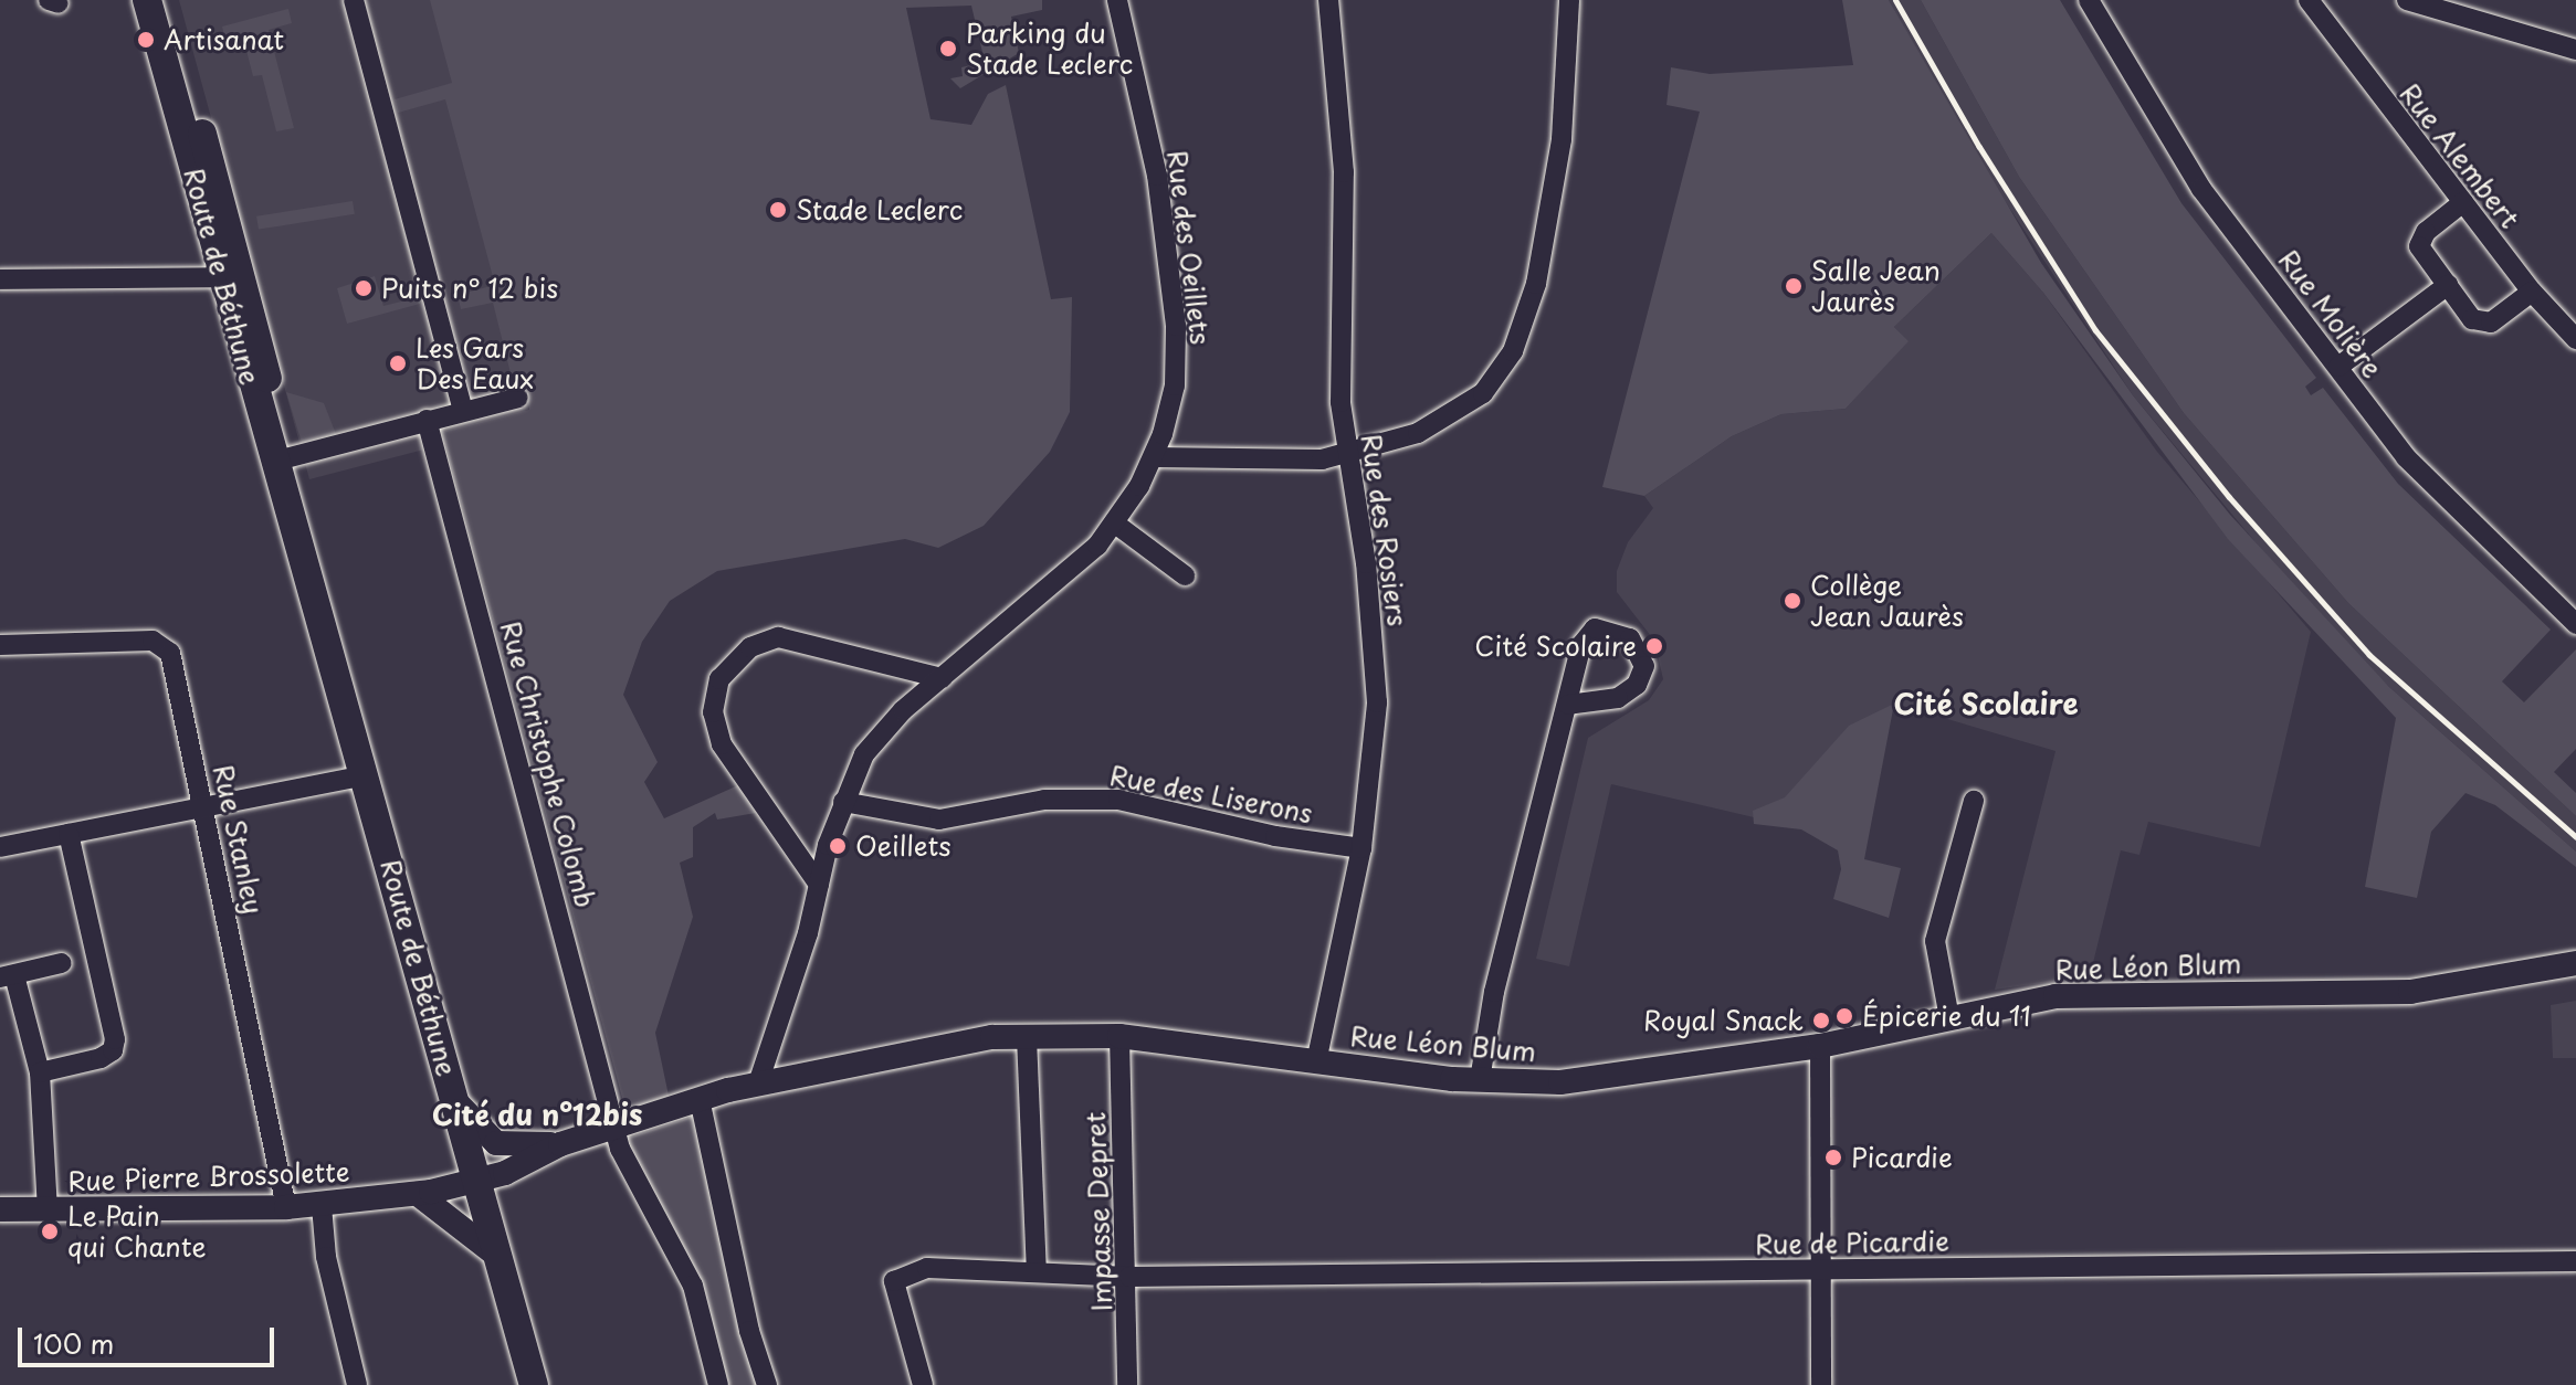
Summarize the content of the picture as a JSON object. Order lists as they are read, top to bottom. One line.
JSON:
{"streets":{"main road":["Route de Béthune"],"street":["Rue Alembert","Rue des Oeillets","Rue Molière","Rue des Rosiers","Rue Christophe Colomb","Rue des Liserons","Rue Stanley","Rue Léon Blum","Rue Pierre Brossolette","Impasse Depret","Rue de Picardie"]},"crossings":[["Rue des Oeillets","Rue des Liserons"],["Rue des Oeillets","Rue Léon Blum"],["Route de Béthune","Rue Léon Blum"],["Route de Béthune","Rue Pierre Brossolette"],["Rue des Rosiers","Rue des Liserons"],["Rue des Rosiers","Rue Léon Blum"],["Rue Christophe Colomb","Rue Léon Blum"],["Rue Stanley","Rue Pierre Brossolette"],["Rue Léon Blum","Rue Pierre Brossolette"],["Rue Léon Blum","Impasse Depret"],["Impasse Depret","Rue de Picardie"]],"districts":["Cité Scolaire","Cité du n°12bis"],"places":["Artisanat","Parking du Stade Leclerc","Stade Leclerc","Salle Jean Jaurès","Puits n° 12 bis","Les Gars Des Eaux","Collège Jean Jaurès","Cité Scolaire","Oeillets","Épicerie du 11","Royal Snack","Picardie","Le Pain qui Chante"],"scale_bar":"100 m"}
